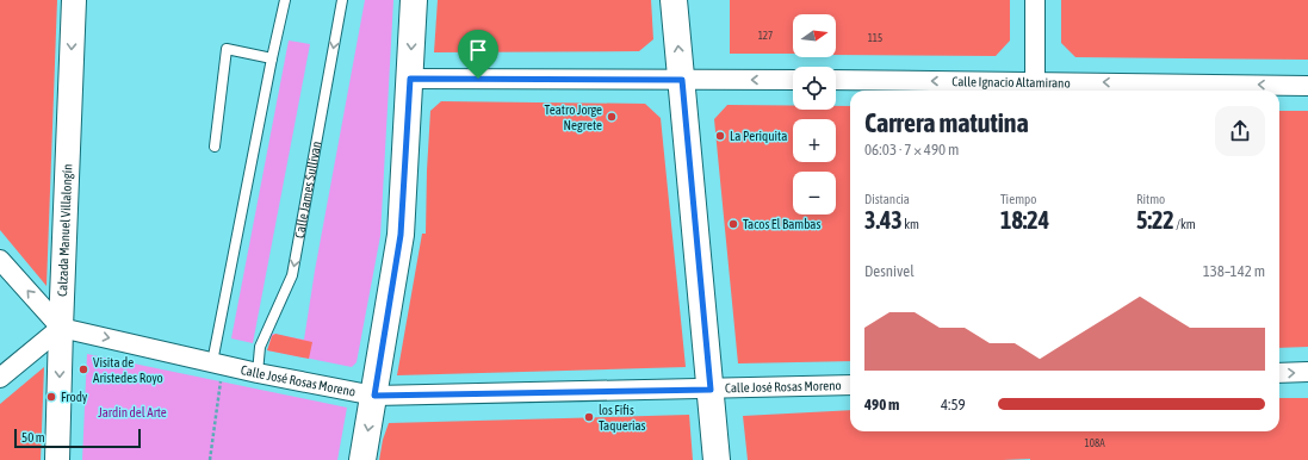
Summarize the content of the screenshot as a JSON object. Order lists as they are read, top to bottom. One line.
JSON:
{"streets":{"street":["Calle Ignacio Altamirano","Calzada Manuel Villalongín","Calle José Rosas Moreno"],"lane":["Calle James Sullivan"]},"crossings":[["Calle James Sullivan","Calle José Rosas Moreno"],["Calzada Manuel Villalongín","Calle José Rosas Moreno"]],"one_way":["Calle Ignacio Altamirano","Calzada Manuel Villalongín"],"parks":["Jardin del Arte"],"places":["Teatro Jorge Negrete","La Periquita","Tacos El Bambas","Visita de Aristedes Royo","Frody","los Fifis Taquerias"],"house_numbers":["127","115","108A"],"scale_bar":"50 m","north":"right","page":{"map_buttons":["+","−"],"heading":["Carrera matutina","06:03 · 7 × 490 m"],"stats":[["Distancia","3.43 km"],["Tiempo","18:24"],["Ritmo","5:22 /km"]],"chart":["Desnivel","138–142 m"],"list":[{"name":"490 m","note":"4:59"}],"scale":"50 m"}}
